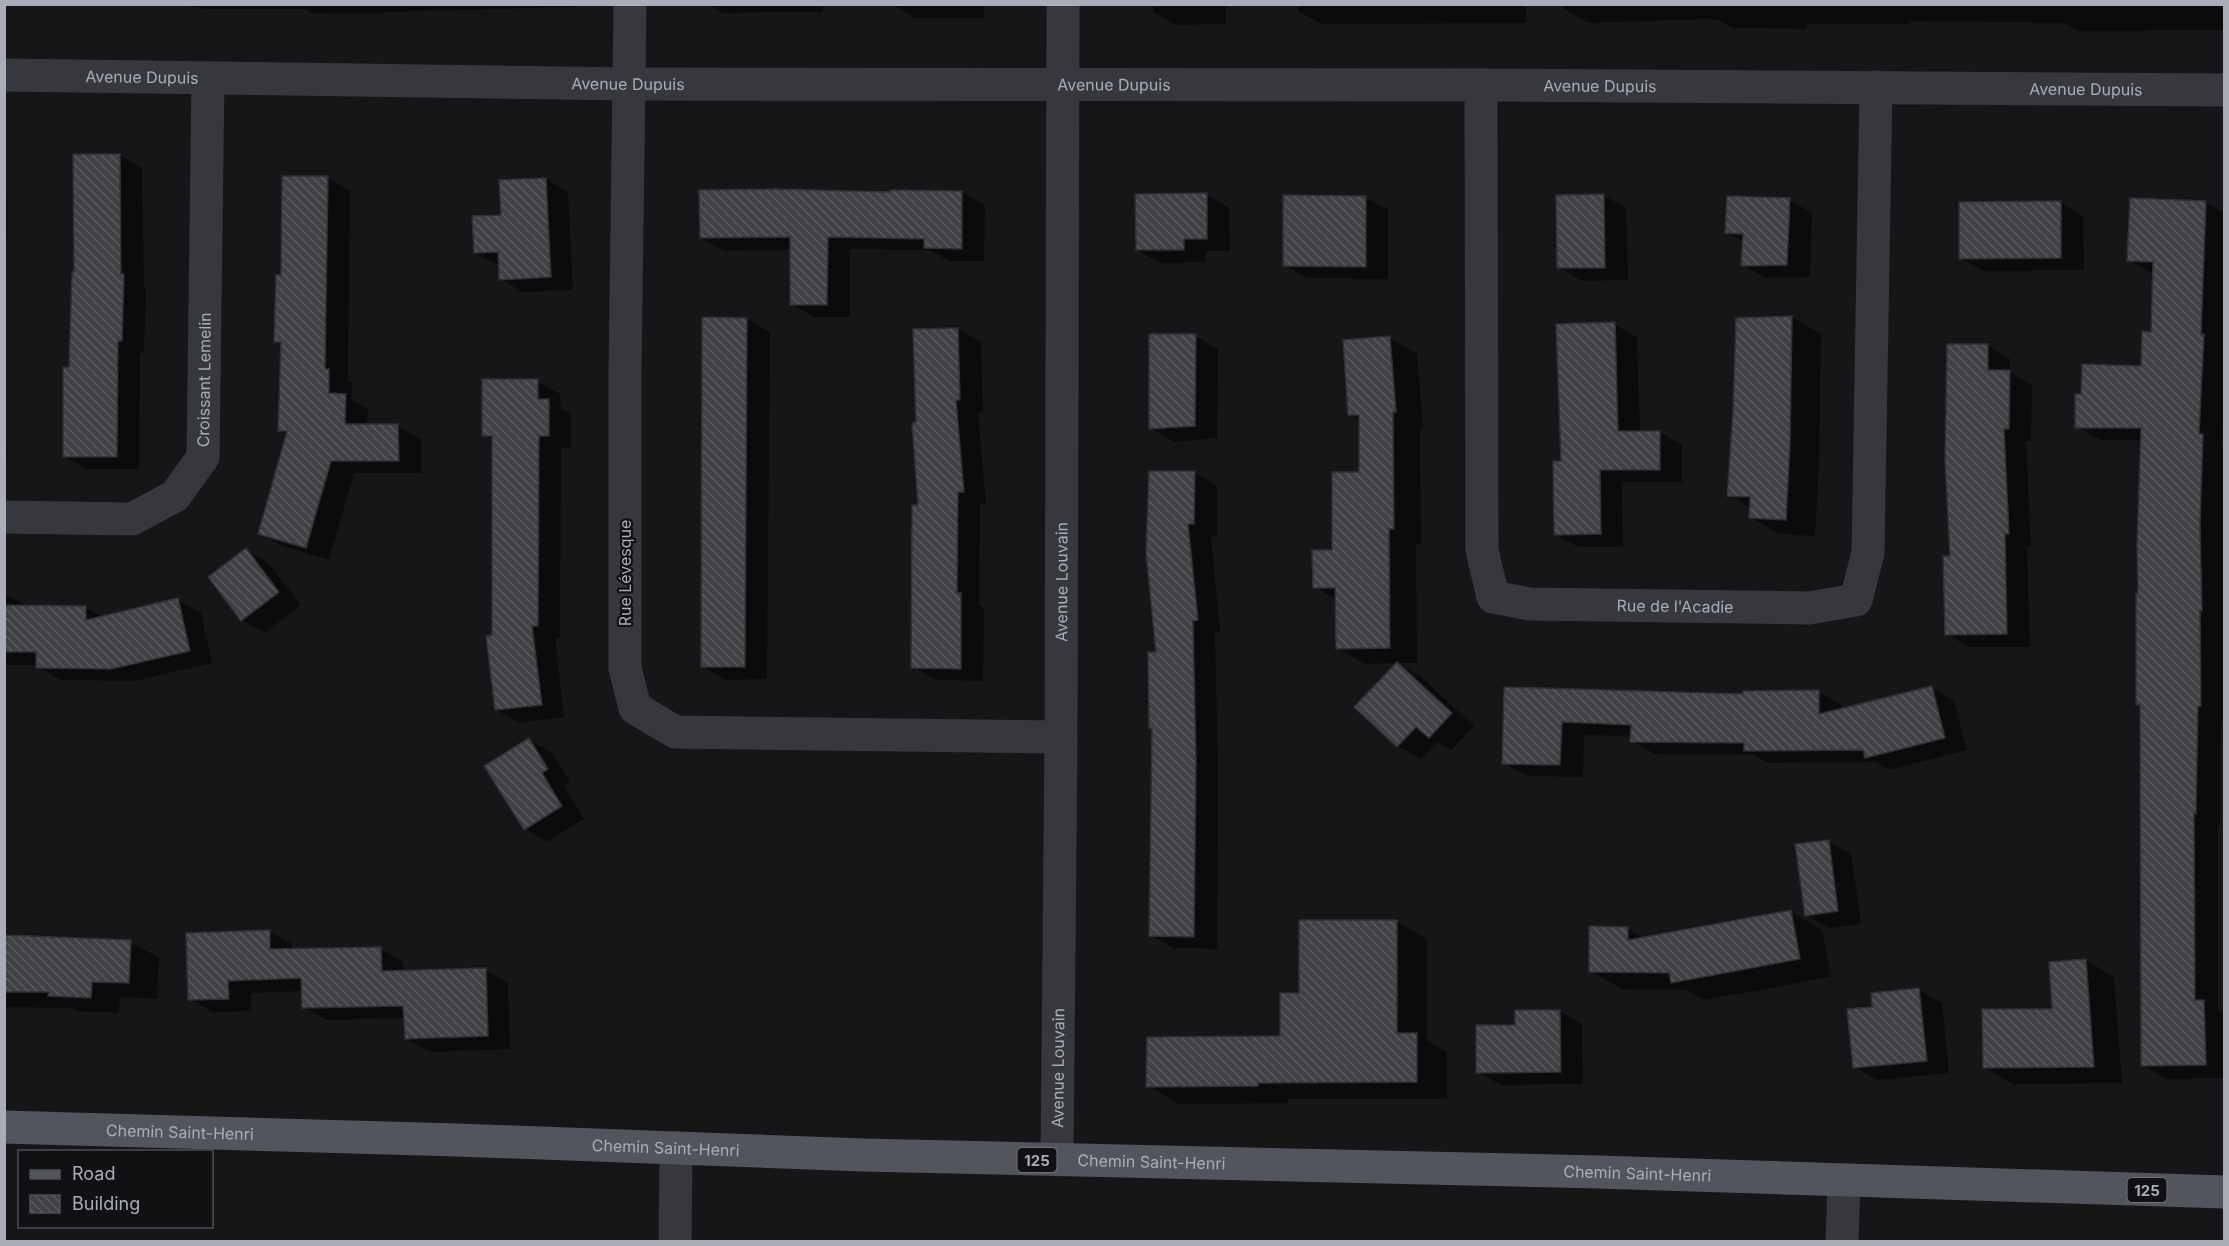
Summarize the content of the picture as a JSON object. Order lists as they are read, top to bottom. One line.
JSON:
{"streets":{"main road":["Chemin Saint-Henri","125"],"street":["Avenue Dupuis","Croissant Lemelin","Rue Lévesque","Avenue Louvain","Rue de l'Acadie"]},"crossings":[["Avenue Dupuis","Croissant Lemelin"],["Avenue Dupuis","Rue Lévesque"],["Avenue Dupuis","Avenue Louvain"],["Avenue Dupuis","Rue de l'Acadie"],["Rue Lévesque","Avenue Louvain"],["Avenue Louvain","Chemin Saint-Henri"]],"legend":["Road","Building"]}
